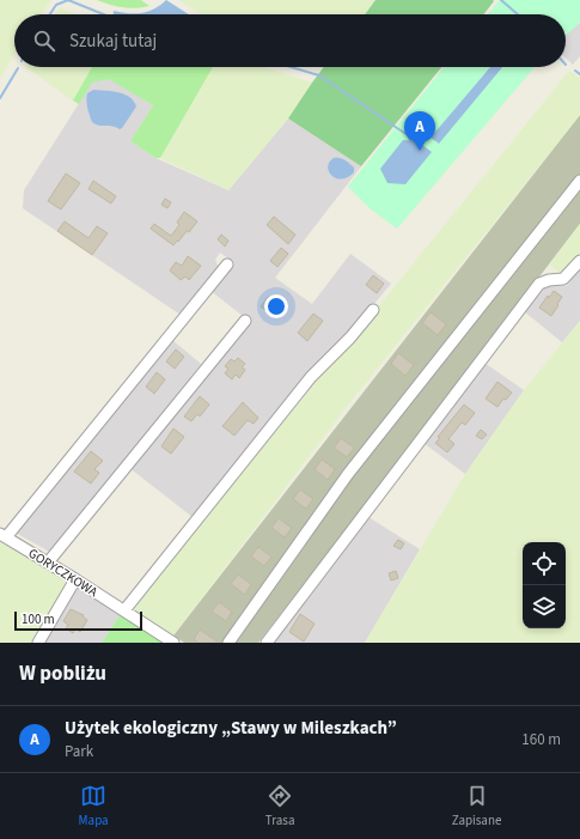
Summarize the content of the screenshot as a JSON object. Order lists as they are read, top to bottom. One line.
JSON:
{"streets":{"street":["GORYCZKOWA"]},"scale_bar":"100 m","page":{"search":"Szukaj tutaj","pins":"A","scale":"100 m","heading":"W pobliżu","list":[{"mark":"A","name":"Użytek ekologiczny „Stawy w Mileszkach”","note":"Park","value":"160 m"}],"nav":["Mapa","Trasa","Zapisane"]}}
